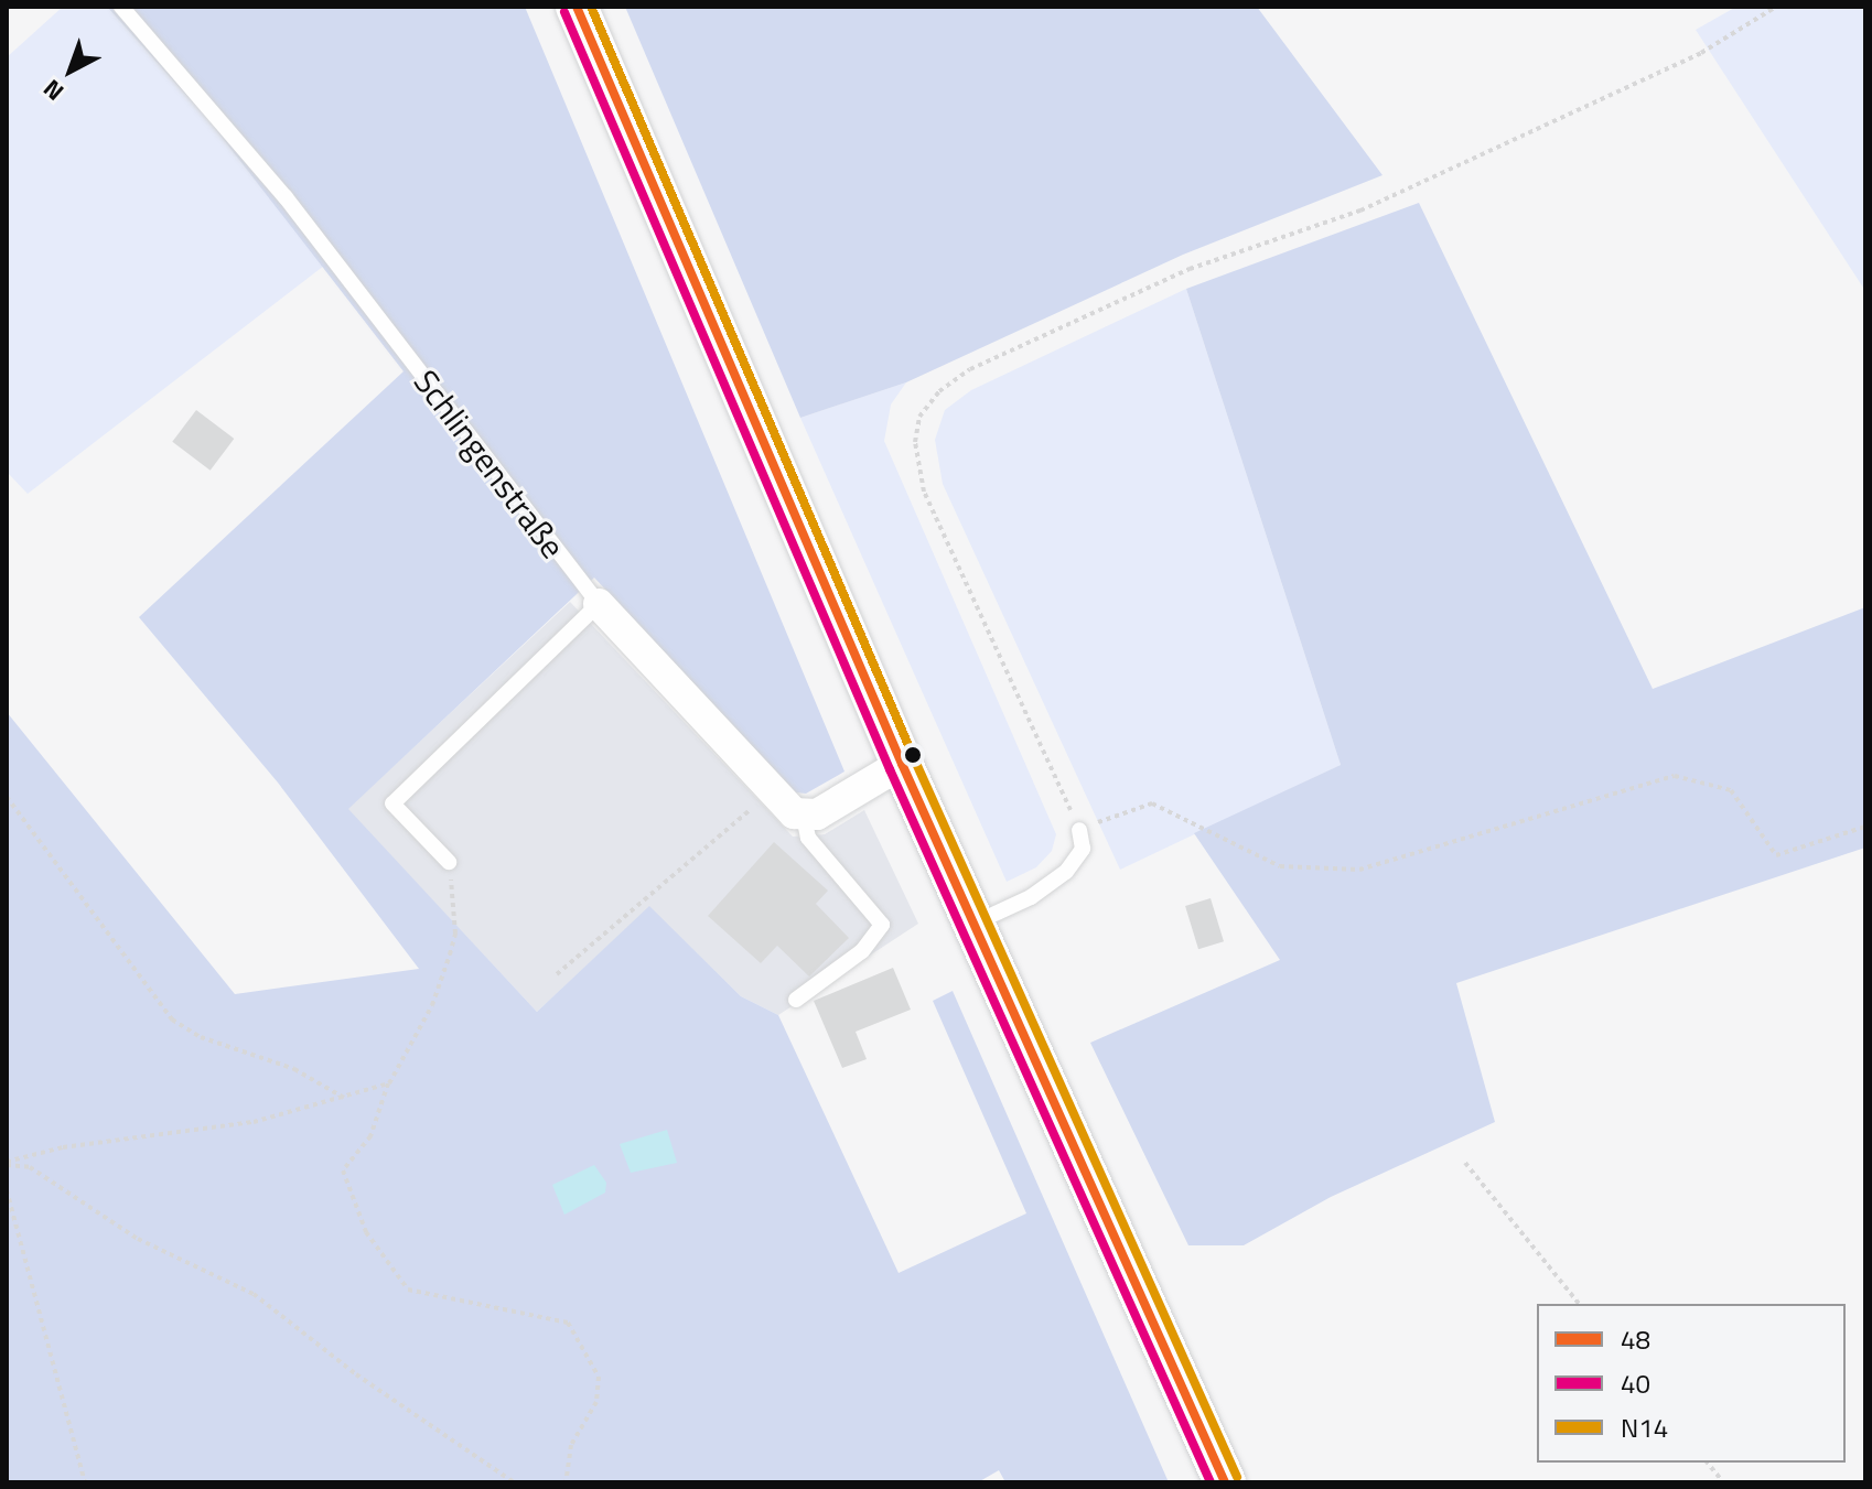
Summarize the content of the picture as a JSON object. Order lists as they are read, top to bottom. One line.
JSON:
{"streets":{"street":["Schlingenstraße"]},"lines":["transit line 48","transit line N14","transit line 40"],"legend":["48","40","N14"],"north":"bottom left"}
